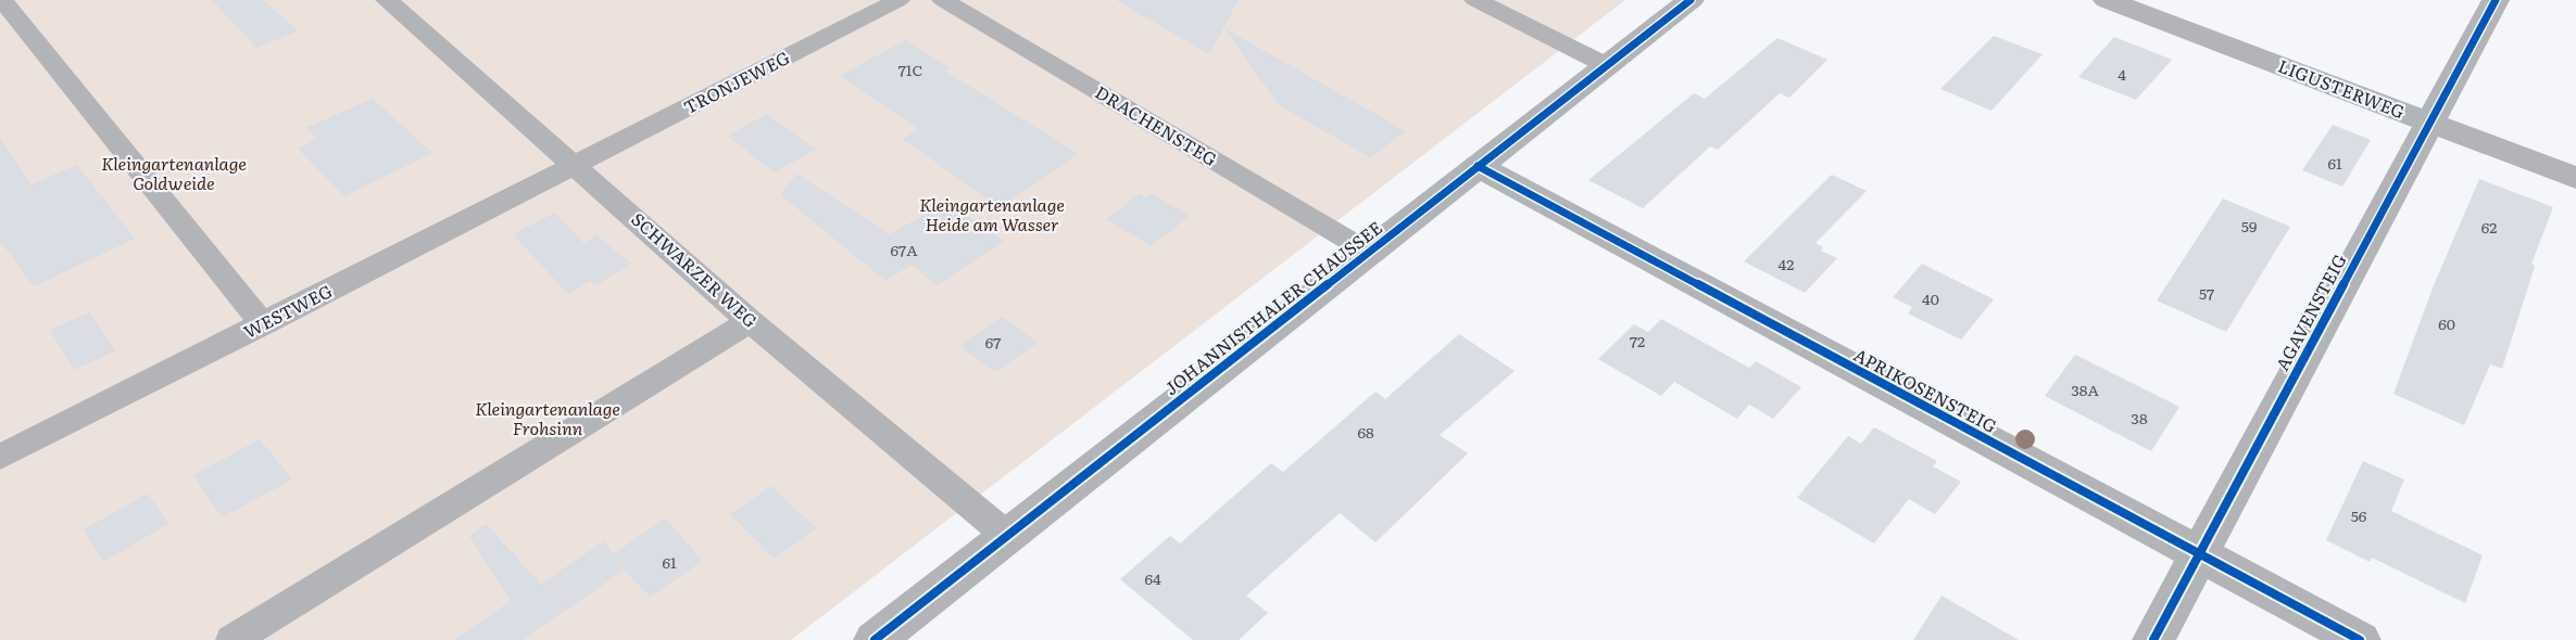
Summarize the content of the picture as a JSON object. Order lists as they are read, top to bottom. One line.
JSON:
{"streets":{"street":["LIGUSTERWEG","JOHANNISTHALER CHAUSSEE","AGAVENSTEIG","APRIKOSENSTEIG"],"lane":["TRONJEWEG","DRACHENSTEG","SCHWARZER WEG","WESTWEG"]},"crossings":[["TRONJEWEG","SCHWARZER WEG"],["TRONJEWEG","WESTWEG"],["LIGUSTERWEG","AGAVENSTEIG"],["DRACHENSTEG","JOHANNISTHALER CHAUSSEE"],["SCHWARZER WEG","JOHANNISTHALER CHAUSSEE"],["SCHWARZER WEG","WESTWEG"],["JOHANNISTHALER CHAUSSEE","APRIKOSENSTEIG"],["AGAVENSTEIG","APRIKOSENSTEIG"]],"parks":["Kleingartenanlage Goldweide","Kleingartenanlage Heide am Wasser","Kleingartenanlage Frohsinn"],"house_numbers":["71C","4","61","59","62","67A","42","57","40","60","72","67","38A","38","68","56","61","64"]}
